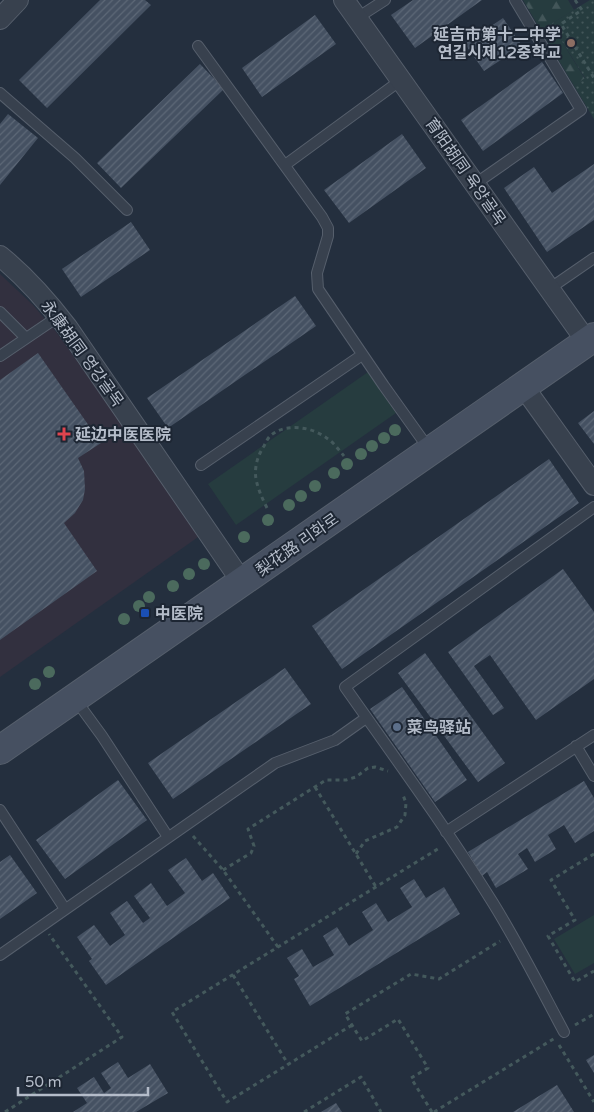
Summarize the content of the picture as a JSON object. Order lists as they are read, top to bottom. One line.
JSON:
{"streets":{"street":["育阳胡同 육양골목","永康胡同 영강골목","梨花路 리화로"]},"crossings":[["育阳胡同 육양골목","梨花路 리화로"],["永康胡同 영강골목","梨花路 리화로"]],"places":{"other":["延吉市第十二中学 연길시제12중학교","菜鸟驿站"],"health":["延边中医医院"],"transit":["中医院"]},"scale_bar":"50 m"}
